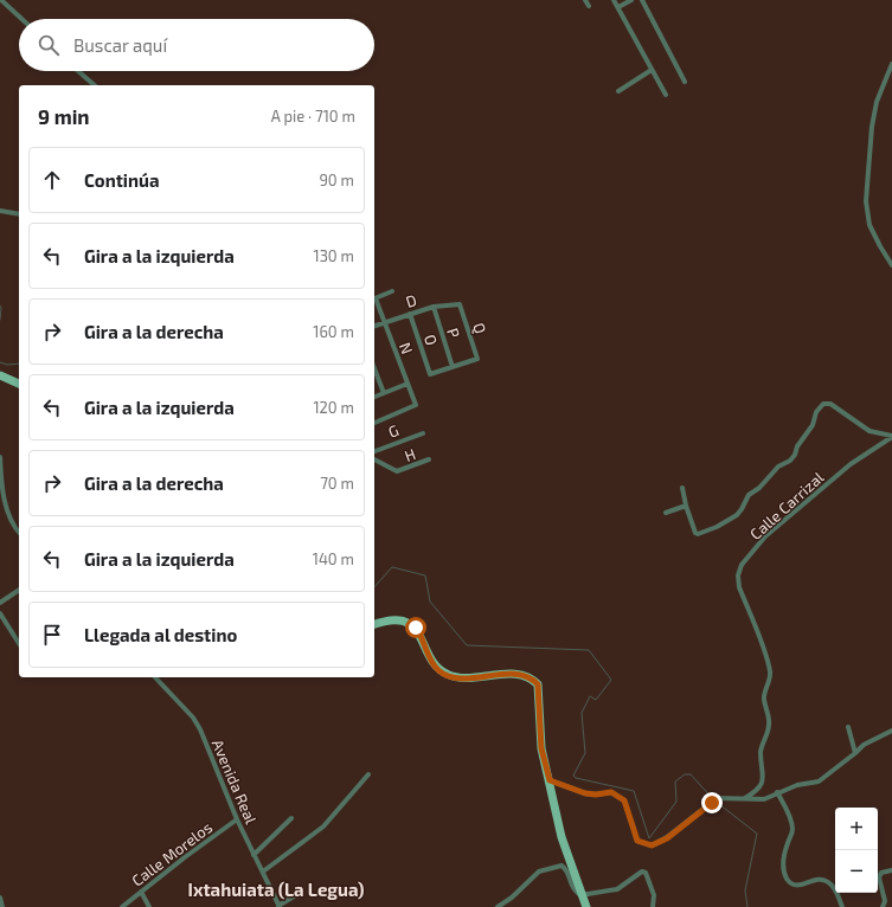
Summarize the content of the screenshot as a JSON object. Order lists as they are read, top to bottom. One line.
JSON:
{"streets":{"street":["D","Q","P","O","N","G","H","Calle Carrizal","Avenida Real","Calle Morelos"]},"crossings":[["D","Q"],["D","P"],["D","O"],["D","N"],["Q","P"],["Q","O"],["P","O"],["Avenida Real","Calle Morelos"]],"districts":["Ixtahuiata (La Legua)"],"page":{"search":"Buscar aquí","heading":["9 min","A pie · 710 m"],"list":[["Continúa","90 m"],["Gira a la izquierda","130 m"],["Gira a la derecha","160 m"],["Gira a la izquierda","120 m"],["Gira a la derecha","70 m"],["Gira a la izquierda","140 m"],"Llegada al destino"],"map_buttons":["+","−"]}}
